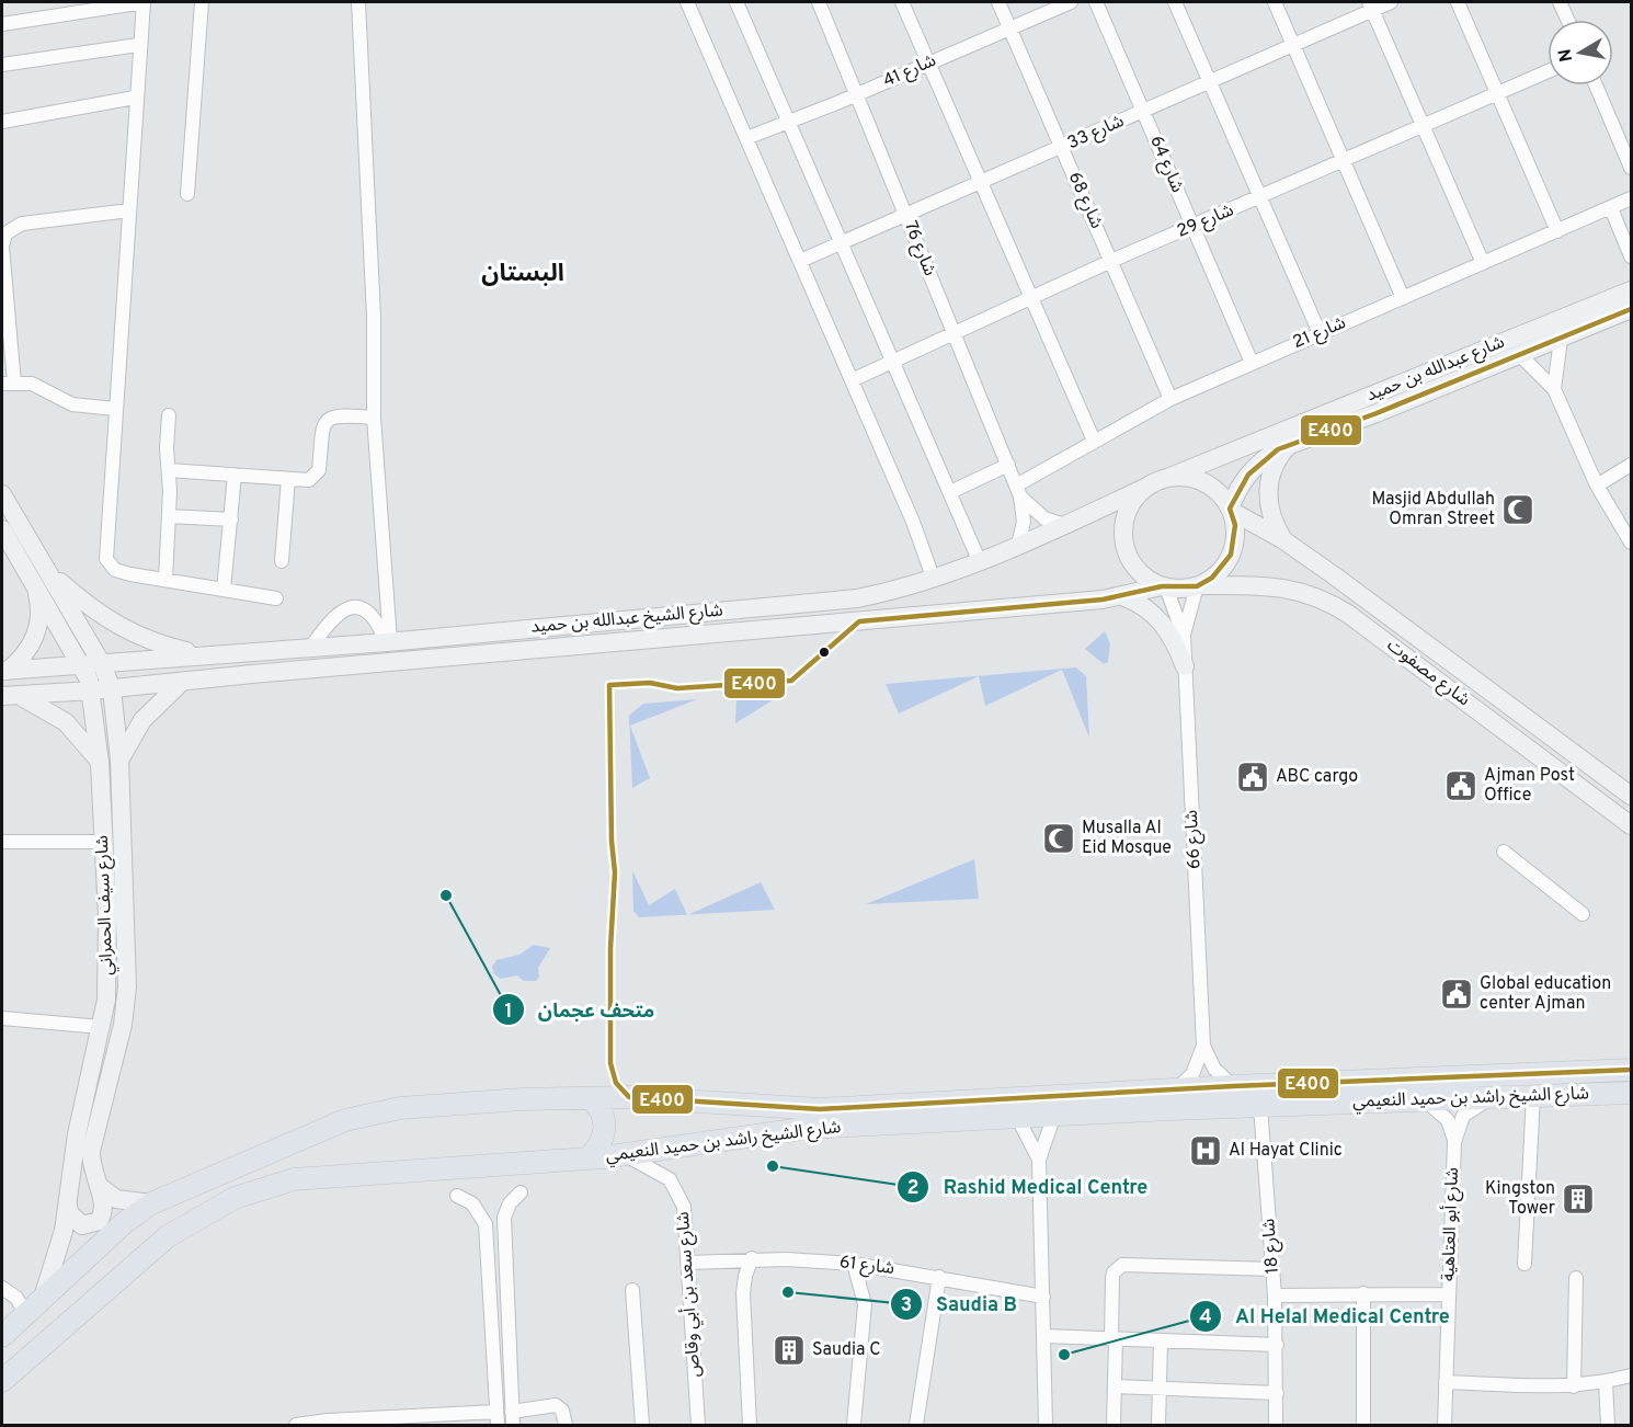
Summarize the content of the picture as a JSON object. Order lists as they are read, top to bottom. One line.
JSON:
{"streets":{"main road":["شارع الشيخ راشد بن حميد النعيمي"],"street":["شارع 41","شارع 33","شارع 64","شارع 68","شارع 29","شارع 76","شارع 21","شارع عبدالله بن حميد","شارع الشيخ عبدالله بن حميد","شارع مصفوت","شارع 66","شارع سيف الحمراني","شارع أبو العتاهية","شارع 18","شارع 61","شارع سعد بن أبي وقاص"]},"crossings":[["شارع 41","شارع 68"],["شارع 41","شارع 76"],["شارع 33","شارع 64"],["شارع 33","شارع 68"],["شارع 33","شارع 76"],["شارع 64","شارع 29"],["شارع 64","شارع 21"],["شارع 68","شارع 29"],["شارع 68","شارع 21"],["شارع 29","شارع 76"],["شارع 76","شارع 21"],["شارع 76","شارع الشيخ عبدالله بن حميد"],["شارع عبدالله بن حميد","شارع الشيخ عبدالله بن حميد"],["شارع عبدالله بن حميد","شارع مصفوت"],["شارع عبدالله بن حميد","شارع 66"],["شارع الشيخ عبدالله بن حميد","شارع مصفوت"],["شارع الشيخ عبدالله بن حميد","شارع 66"],["شارع الشيخ عبدالله بن حميد","شارع سيف الحمراني"],["شارع مصفوت","شارع 66"],["شارع 66","شارع الشيخ راشد بن حميد النعيمي"],["شارع سيف الحمراني","شارع الشيخ راشد بن حميد النعيمي"],["شارع الشيخ راشد بن حميد النعيمي","شارع أبو العتاهية"],["شارع الشيخ راشد بن حميد النعيمي","شارع 18"],["شارع الشيخ راشد بن حميد النعيمي","شارع سعد بن أبي وقاص"],["شارع 61","شارع سعد بن أبي وقاص"]],"districts":["البستان"],"places":{"mosque":["Masjid Abdullah Omran Street","Musalla Al Eid Mosque"],"public building":["ABC cargo","Ajman Post Office","Global education center Ajman"],"other":["متحف عجمان","Rashid Medical Centre","Saudia B","Al Helal Medical Centre"],"hospital":["Al Hayat Clinic"],"building":["Kingston Tower","Saudia C"]},"lines":["transit line E400"],"north":"left"}
